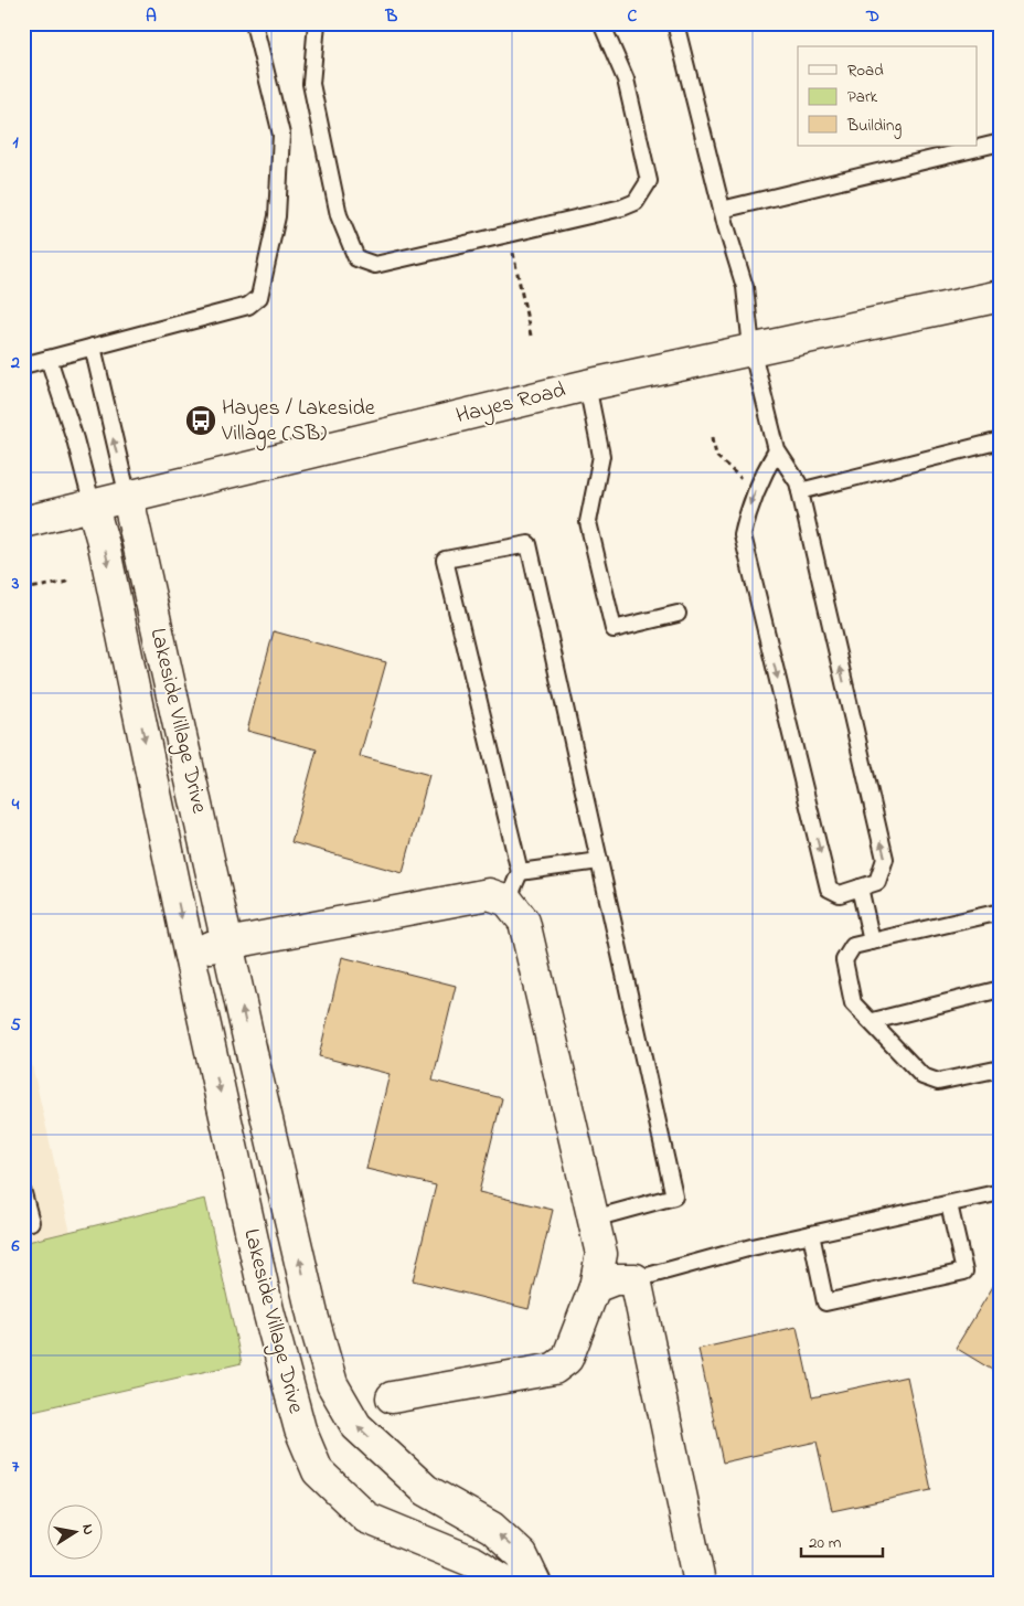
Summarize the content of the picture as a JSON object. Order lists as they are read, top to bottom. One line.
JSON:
{"streets":{"street":["Hayes Road","Lakeside Village Drive"]},"crossings":[["Hayes Road","Lakeside Village Drive"]],"places":{"bus stop":["Hayes / Lakeside Village (SB)"]},"legend":["Road","Park","Building"],"scale_bar":"20 m","north":"right","grid":{"columns":["A","B","C","D"],"rows":["1","2","3","4","5","6","7"]}}
